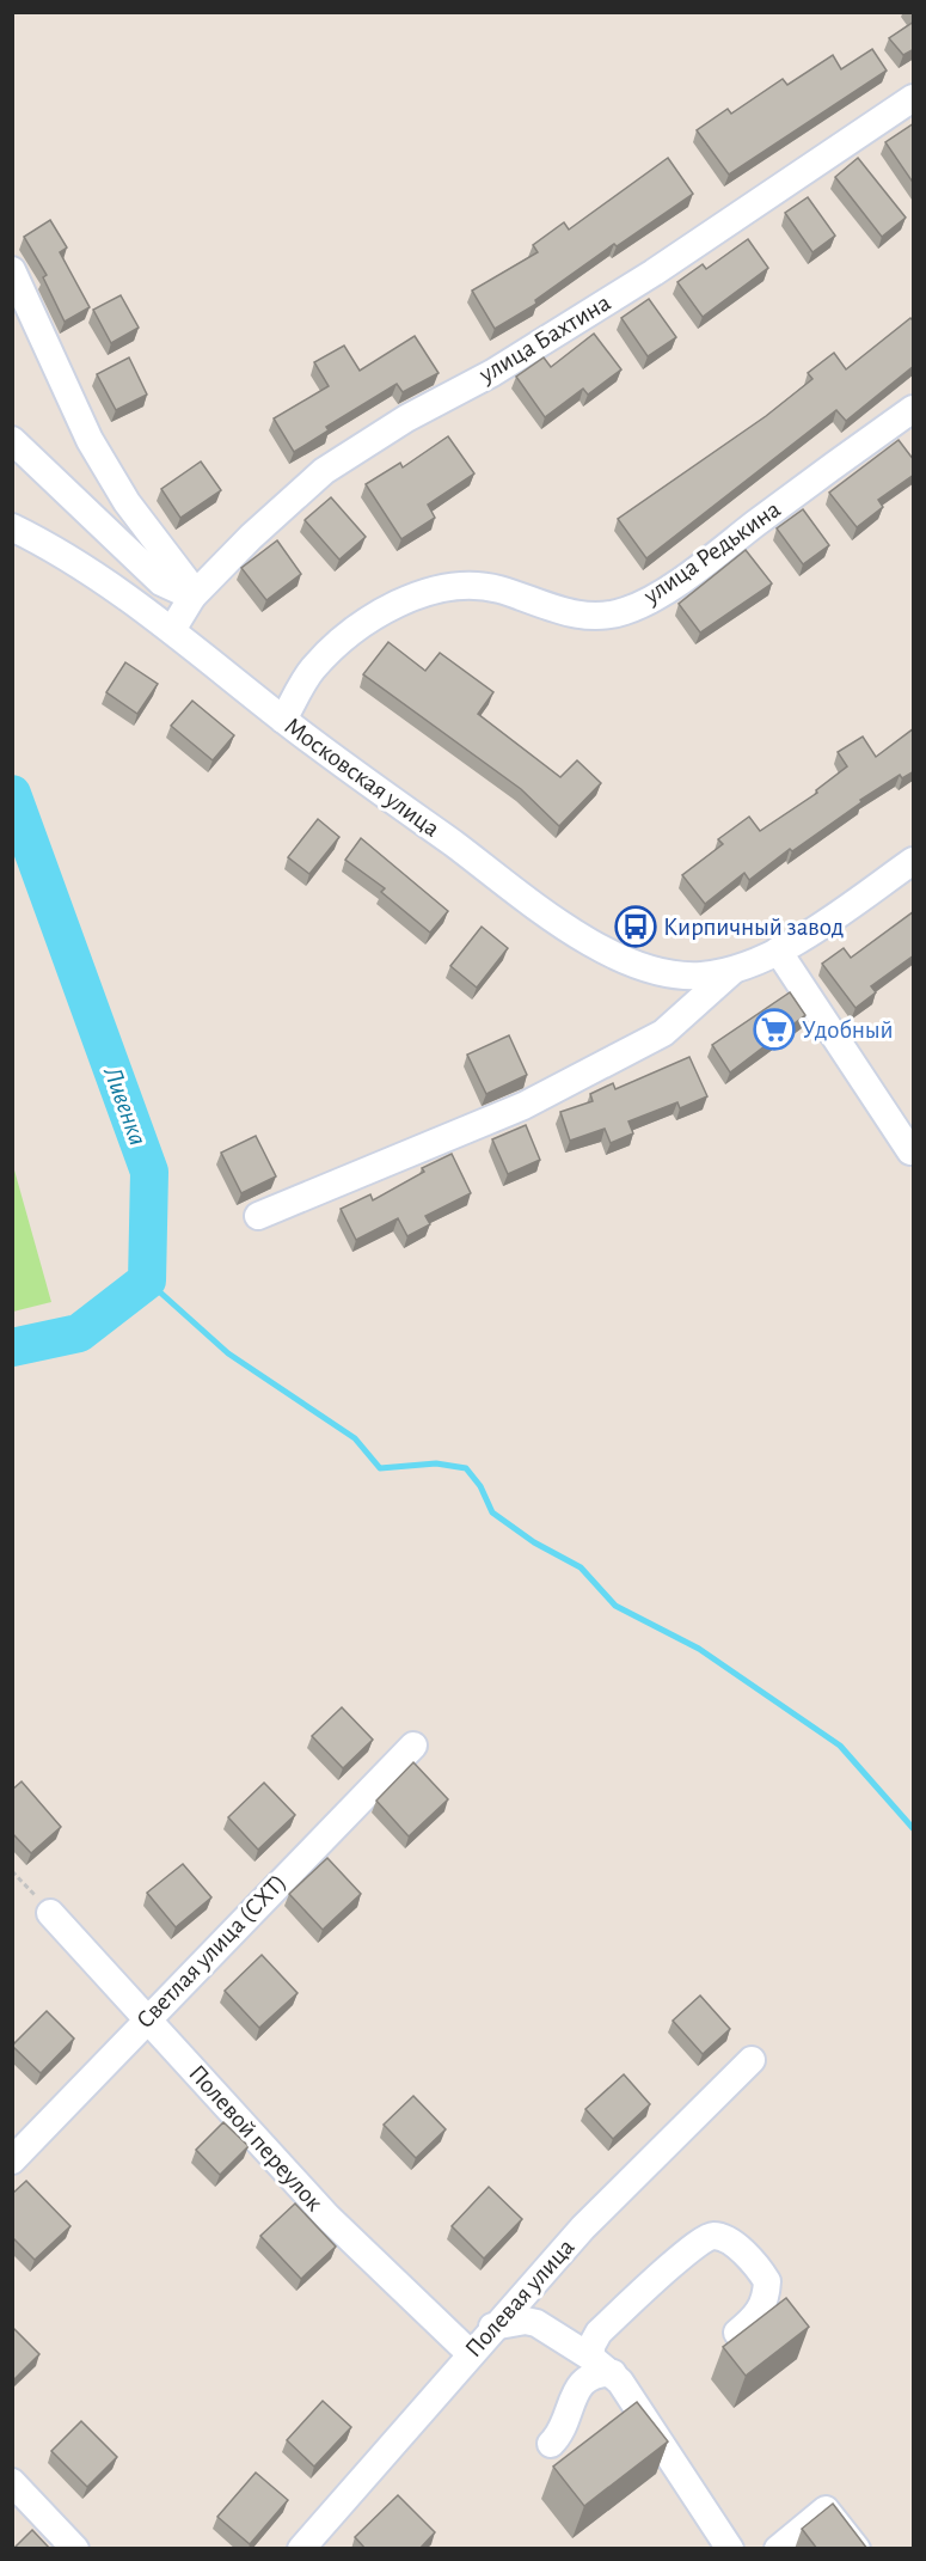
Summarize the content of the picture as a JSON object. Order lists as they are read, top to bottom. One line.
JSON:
{"streets":{"street":["улица Бахтина","улица Редькина","Московская улица","Светлая улица (СХТ)","Полевой переулок","Полевая улица"]},"crossings":[["улица Бахтина","Московская улица"],["улица Редькина","Московская улица"],["Светлая улица (СХТ)","Полевой переулок"],["Полевой переулок","Полевая улица"]],"water":["Ливенка"],"places":{"bus stop":["Кирпичный завод"],"supermarket":["Удобный"]}}
